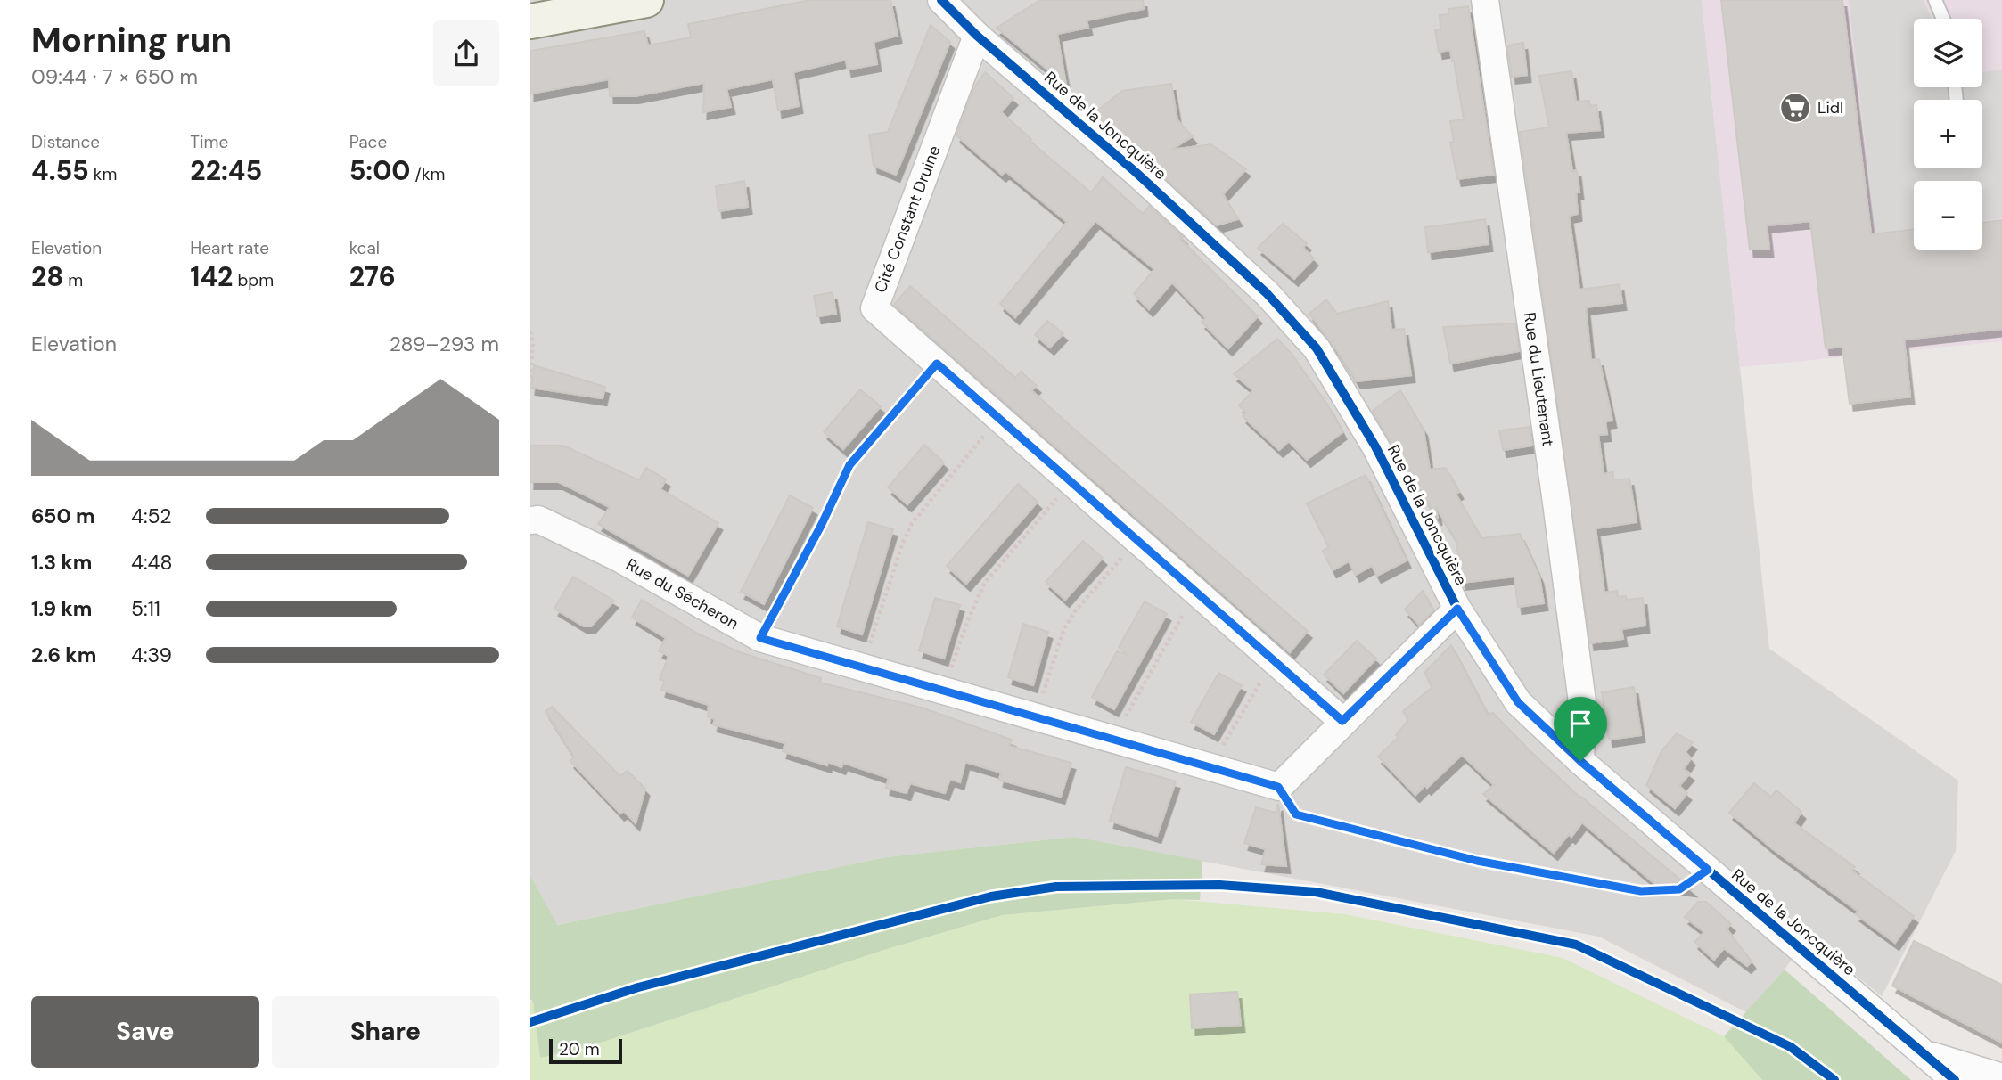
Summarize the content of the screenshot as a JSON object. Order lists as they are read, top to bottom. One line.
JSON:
{"streets":{"street":["Rue de la Joncquière","Cité Constant Druine","Rue du Lieutenant","Rue du Sécheron"]},"crossings":[["Rue de la Joncquière","Cité Constant Druine"],["Rue de la Joncquière","Rue du Lieutenant"]],"places":{"supermarket":["Lidl"]},"scale_bar":"20 m","page":{"heading":["Morning run","09:44 · 7 × 650 m"],"map_buttons":["+","−"],"stats":[["Distance","4.55 km"],["Time","22:45"],["Pace","5:00 /km"],["Elevation","28 m"],["Heart rate","142 bpm"],["kcal","276"]],"chart":["Elevation","289–293 m"],"list":[{"name":"650 m","note":"4:52"},{"name":"1.3 km","note":"4:48"},{"name":"1.9 km","note":"5:11"},{"name":"2.6 km","note":"4:39"}],"buttons":["Save","Share"],"scale":"20 m"}}
